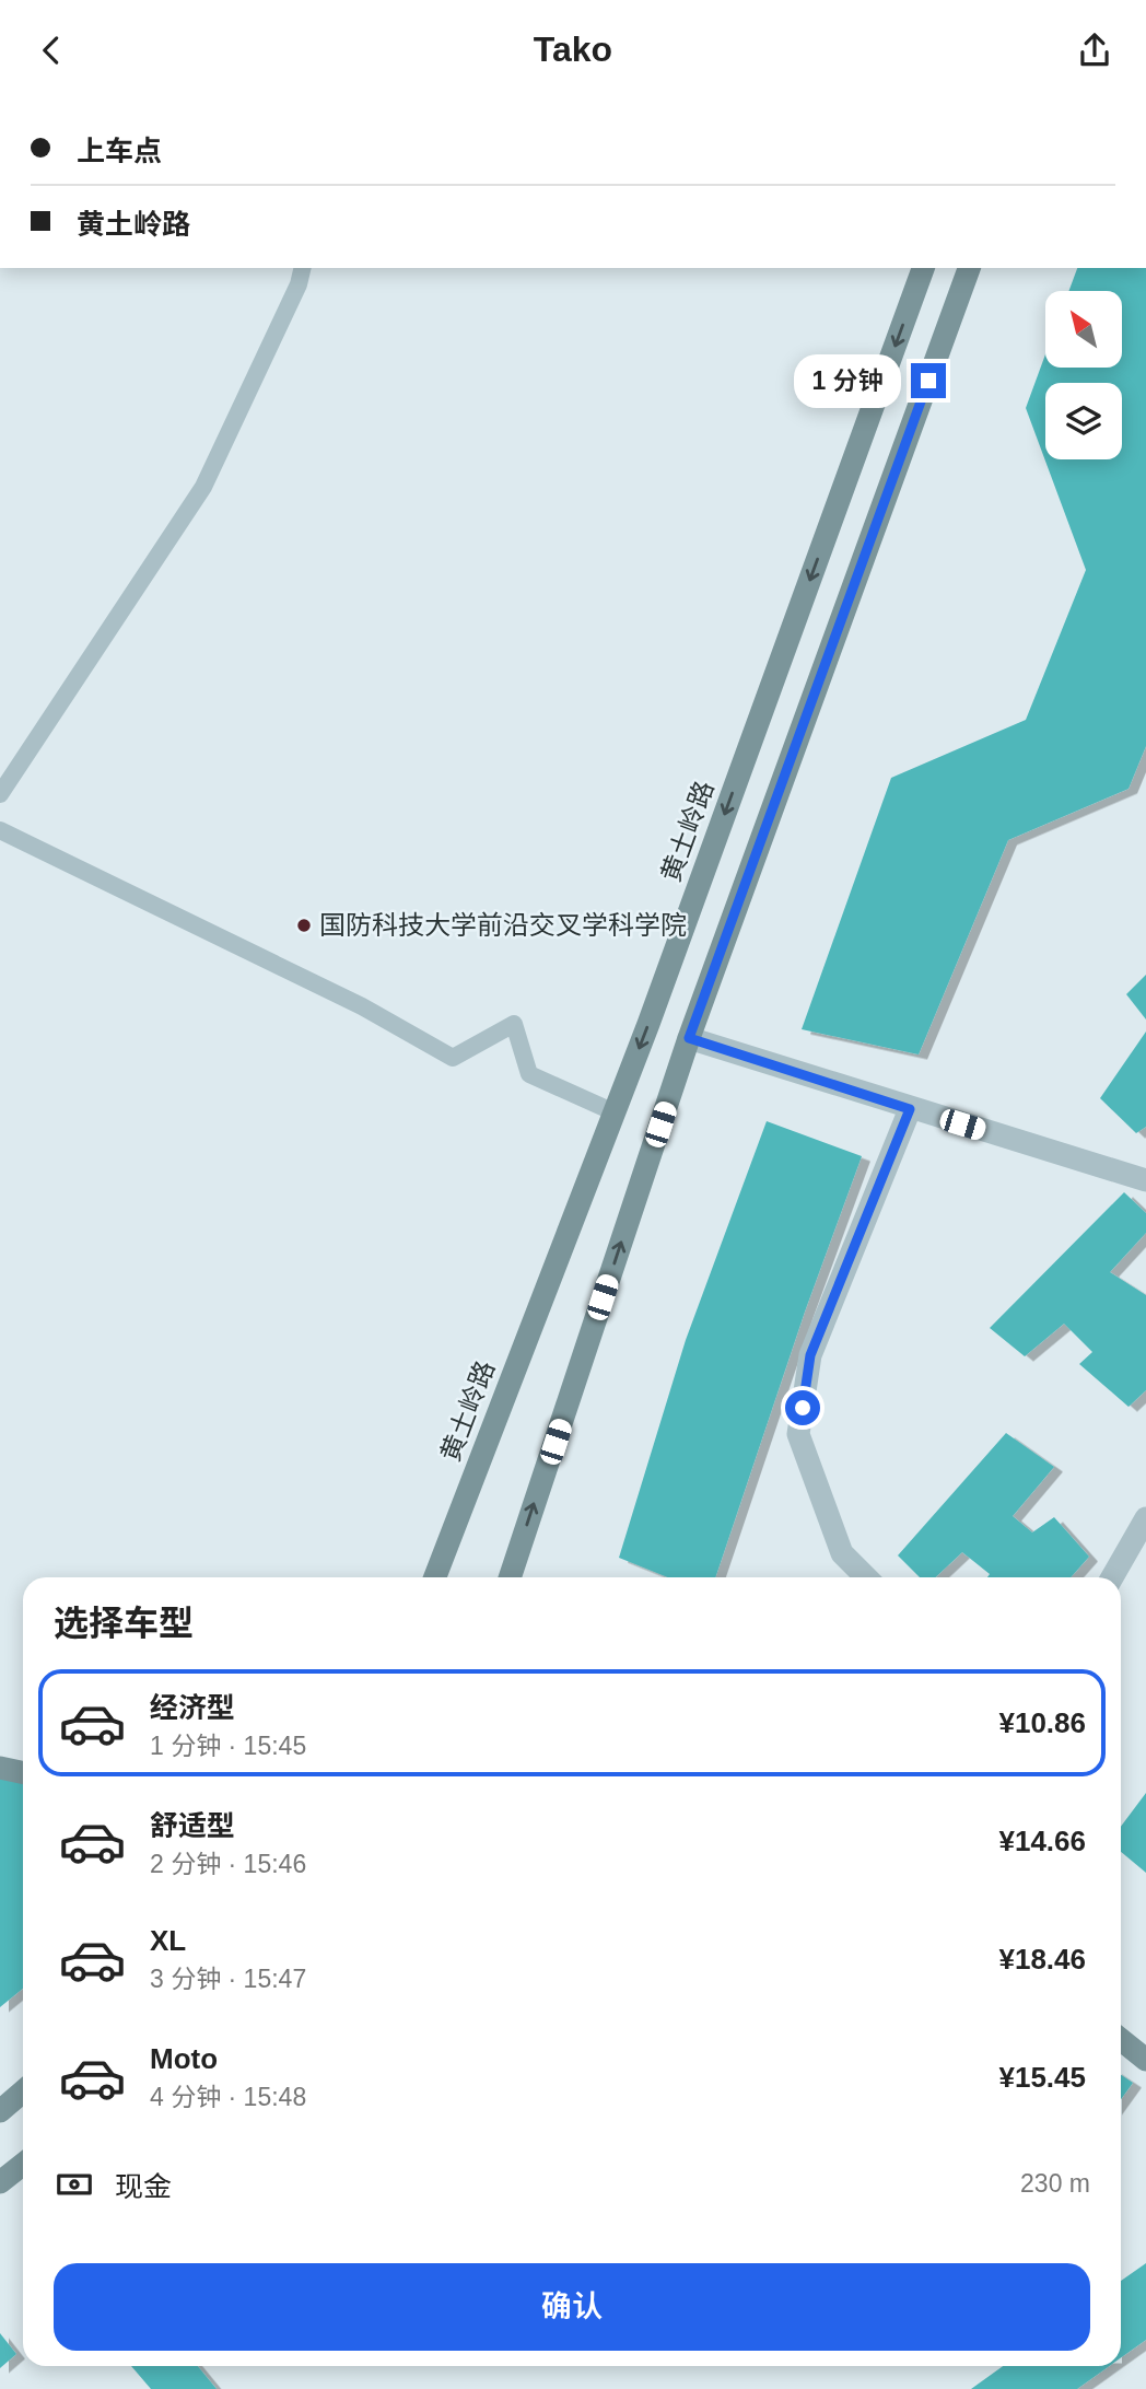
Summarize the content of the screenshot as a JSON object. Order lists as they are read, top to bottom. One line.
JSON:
{"streets":{"street":["黄土岭路"]},"places":["国防科技大学前沿交叉学科学院"],"north":"top left","page":{"header":"Tako","banner":["上车点","黄土岭路"],"bubble":"1 分钟","heading":"选择车型","list":[{"name":"经济型","note":"1 分钟 · 15:45","value":"¥10.86"},{"name":"舒适型","note":"2 分钟 · 15:46","value":"¥14.66"},{"name":"XL","note":"3 分钟 · 15:47","value":"¥18.46"},{"name":"Moto","note":"4 分钟 · 15:48","value":"¥15.45"}],"pay":["现金","230 m"],"buttons":"确认"}}
